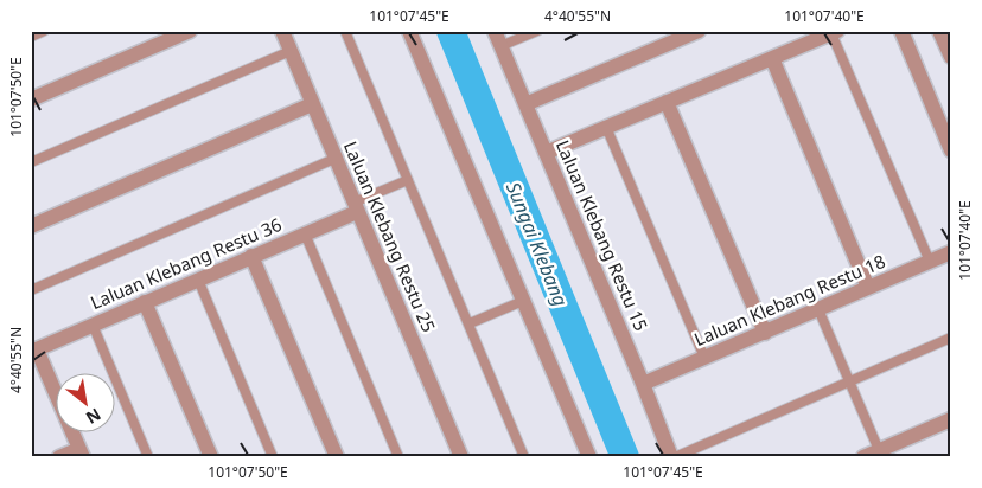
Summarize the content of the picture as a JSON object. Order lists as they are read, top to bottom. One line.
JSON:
{"streets":{"street":["Laluan Klebang Restu 15","Laluan Klebang Restu 25","Laluan Klebang Restu 36","Laluan Klebang Restu 18"]},"crossings":[["Laluan Klebang Restu 15","Laluan Klebang Restu 18"],["Laluan Klebang Restu 25","Laluan Klebang Restu 36"]],"water":["Sungai Klebang"],"north":"bottom right","coordinates":["101°07'45\"E","4°40'55\"N","101°07'40\"E","101°07'50\"E"]}
